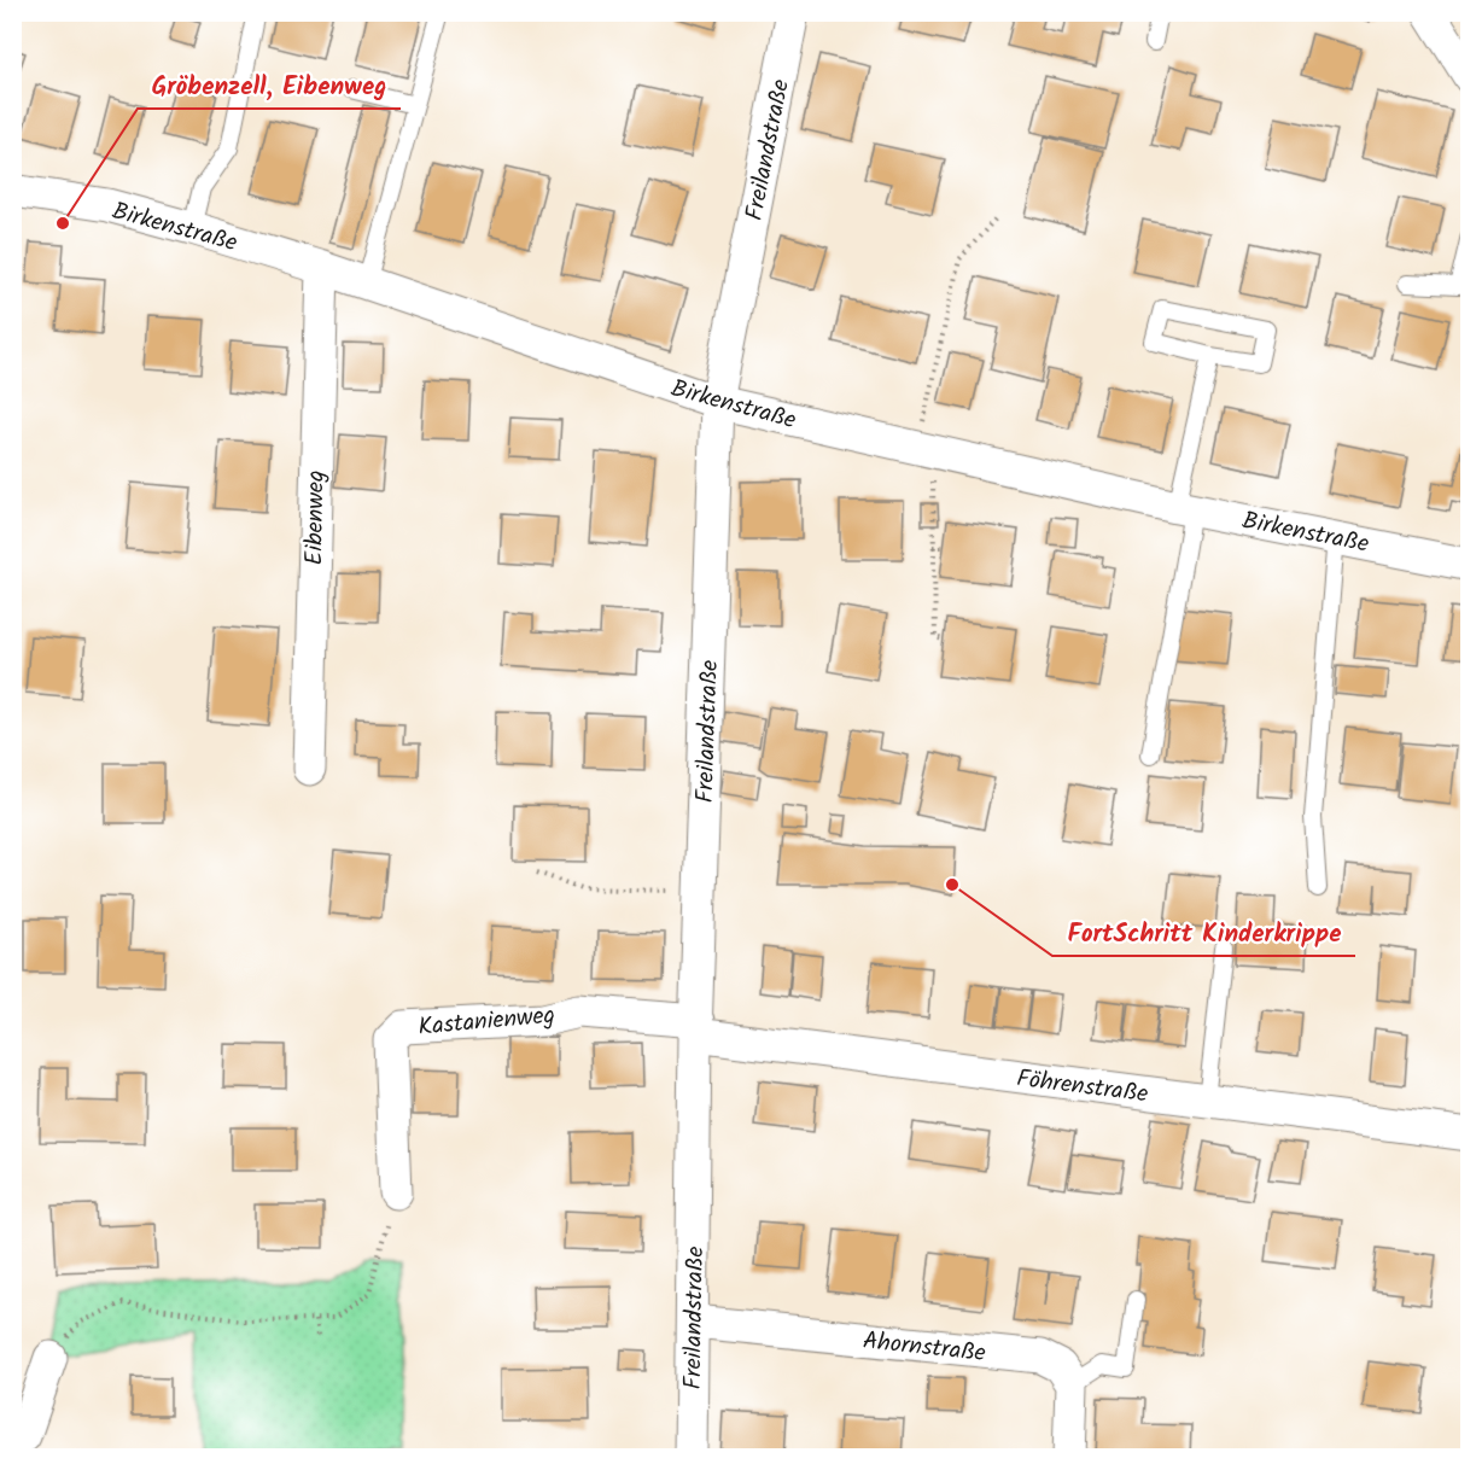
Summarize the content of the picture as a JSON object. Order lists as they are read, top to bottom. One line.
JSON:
{"streets":{"street":["Freilandstraße","Birkenstraße","Eibenweg","Kastanienweg","Föhrenstraße","Ahornstraße"]},"crossings":[["Freilandstraße","Birkenstraße"],["Freilandstraße","Kastanienweg"],["Freilandstraße","Föhrenstraße"],["Freilandstraße","Ahornstraße"],["Birkenstraße","Eibenweg"],["Kastanienweg","Föhrenstraße"]],"places":["Gröbenzell, Eibenweg","FortSchritt Kinderkrippe"]}
